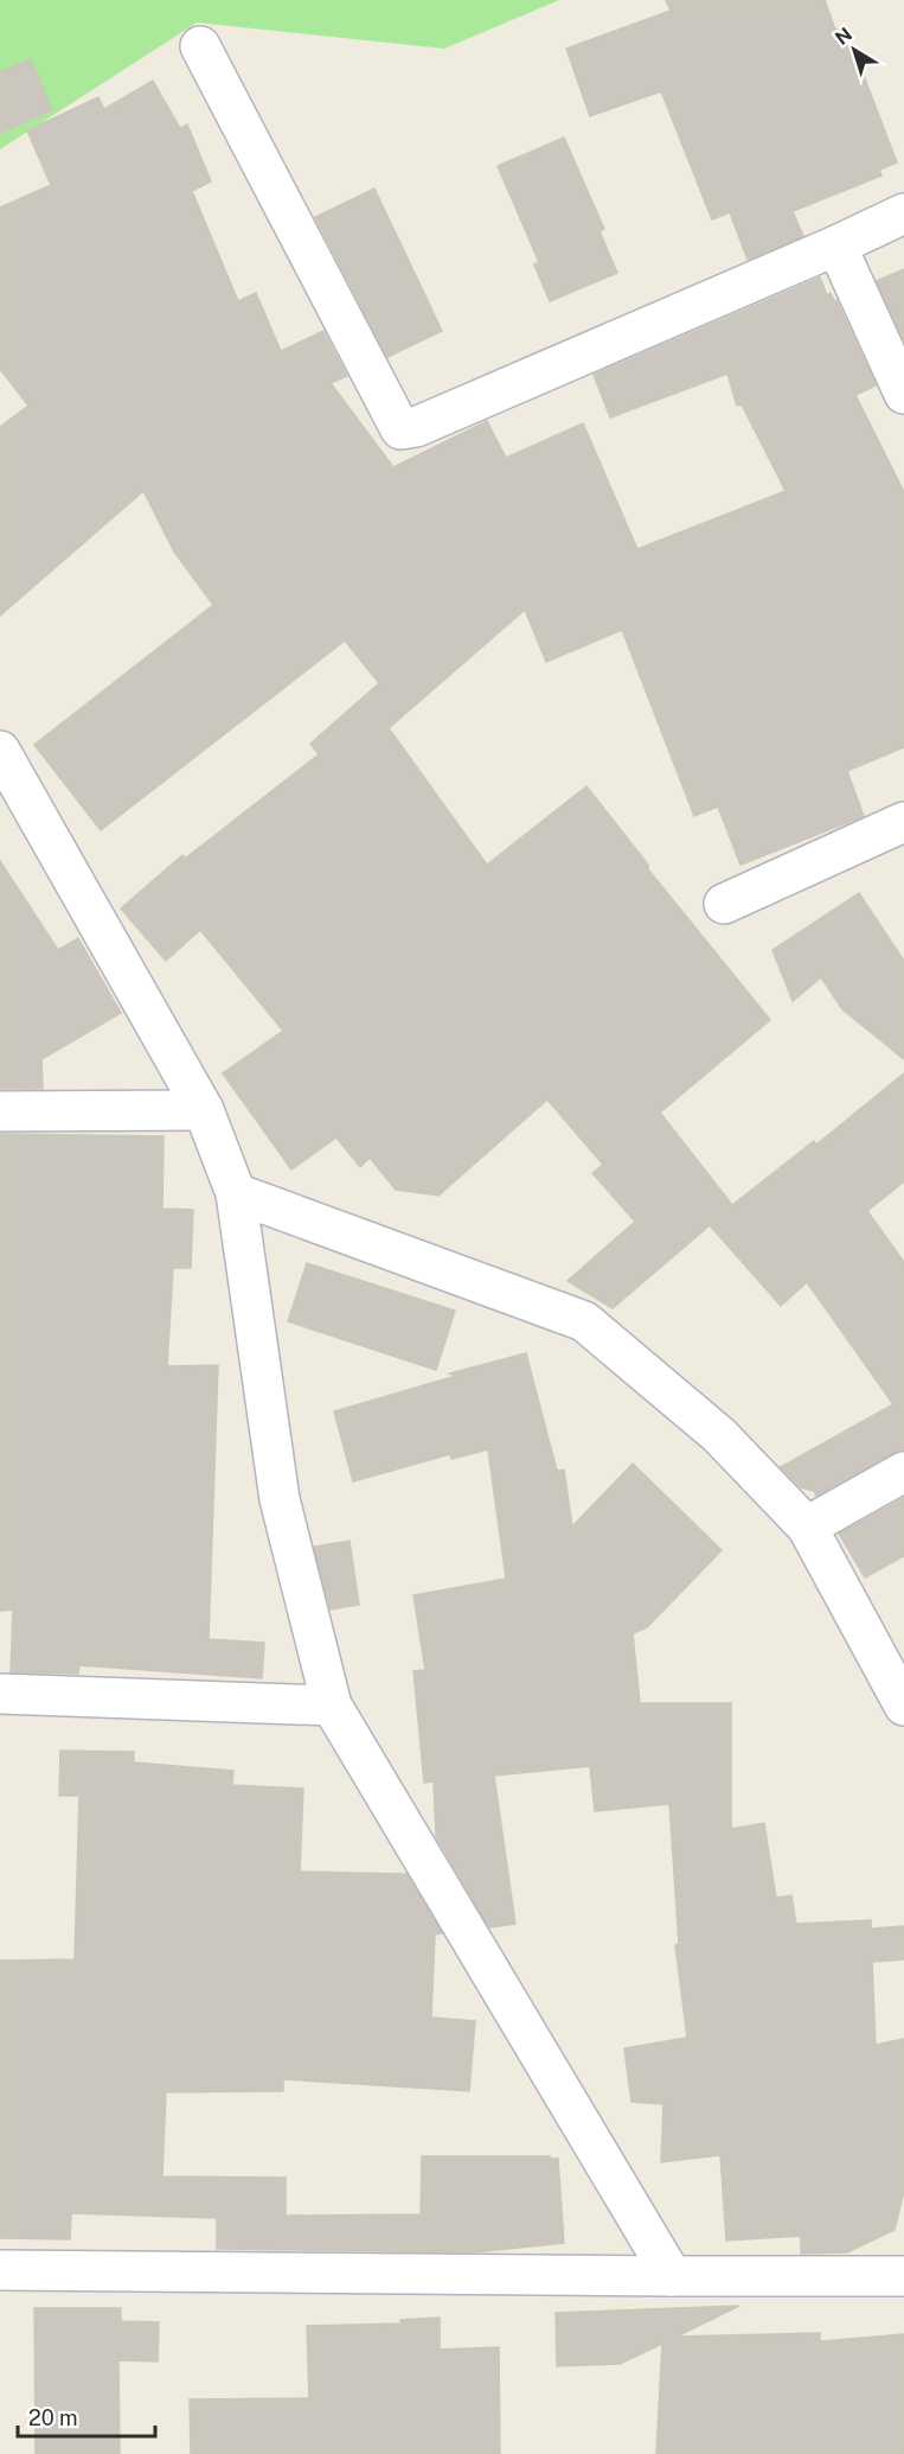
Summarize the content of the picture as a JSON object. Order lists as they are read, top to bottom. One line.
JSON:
{"scale_bar":"20 m","north":"top left"}
